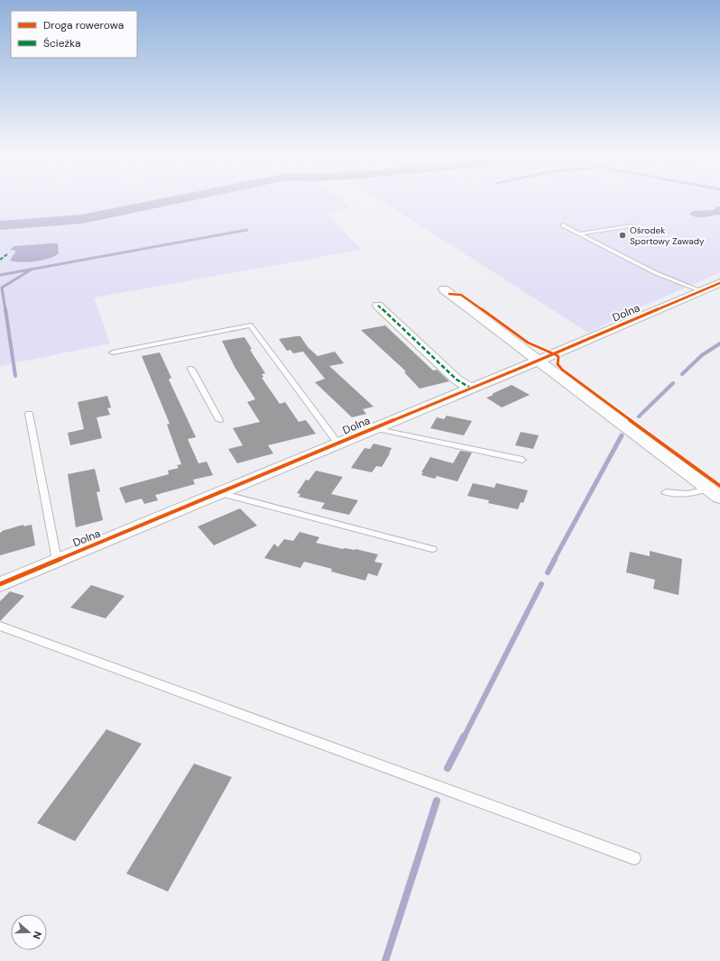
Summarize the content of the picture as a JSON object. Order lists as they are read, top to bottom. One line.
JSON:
{"streets":{"street":["Dolna"]},"places":["Ośrodek Sportowy Zawady"],"legend":["Droga rowerowa","Ścieżka"],"north":"right"}
